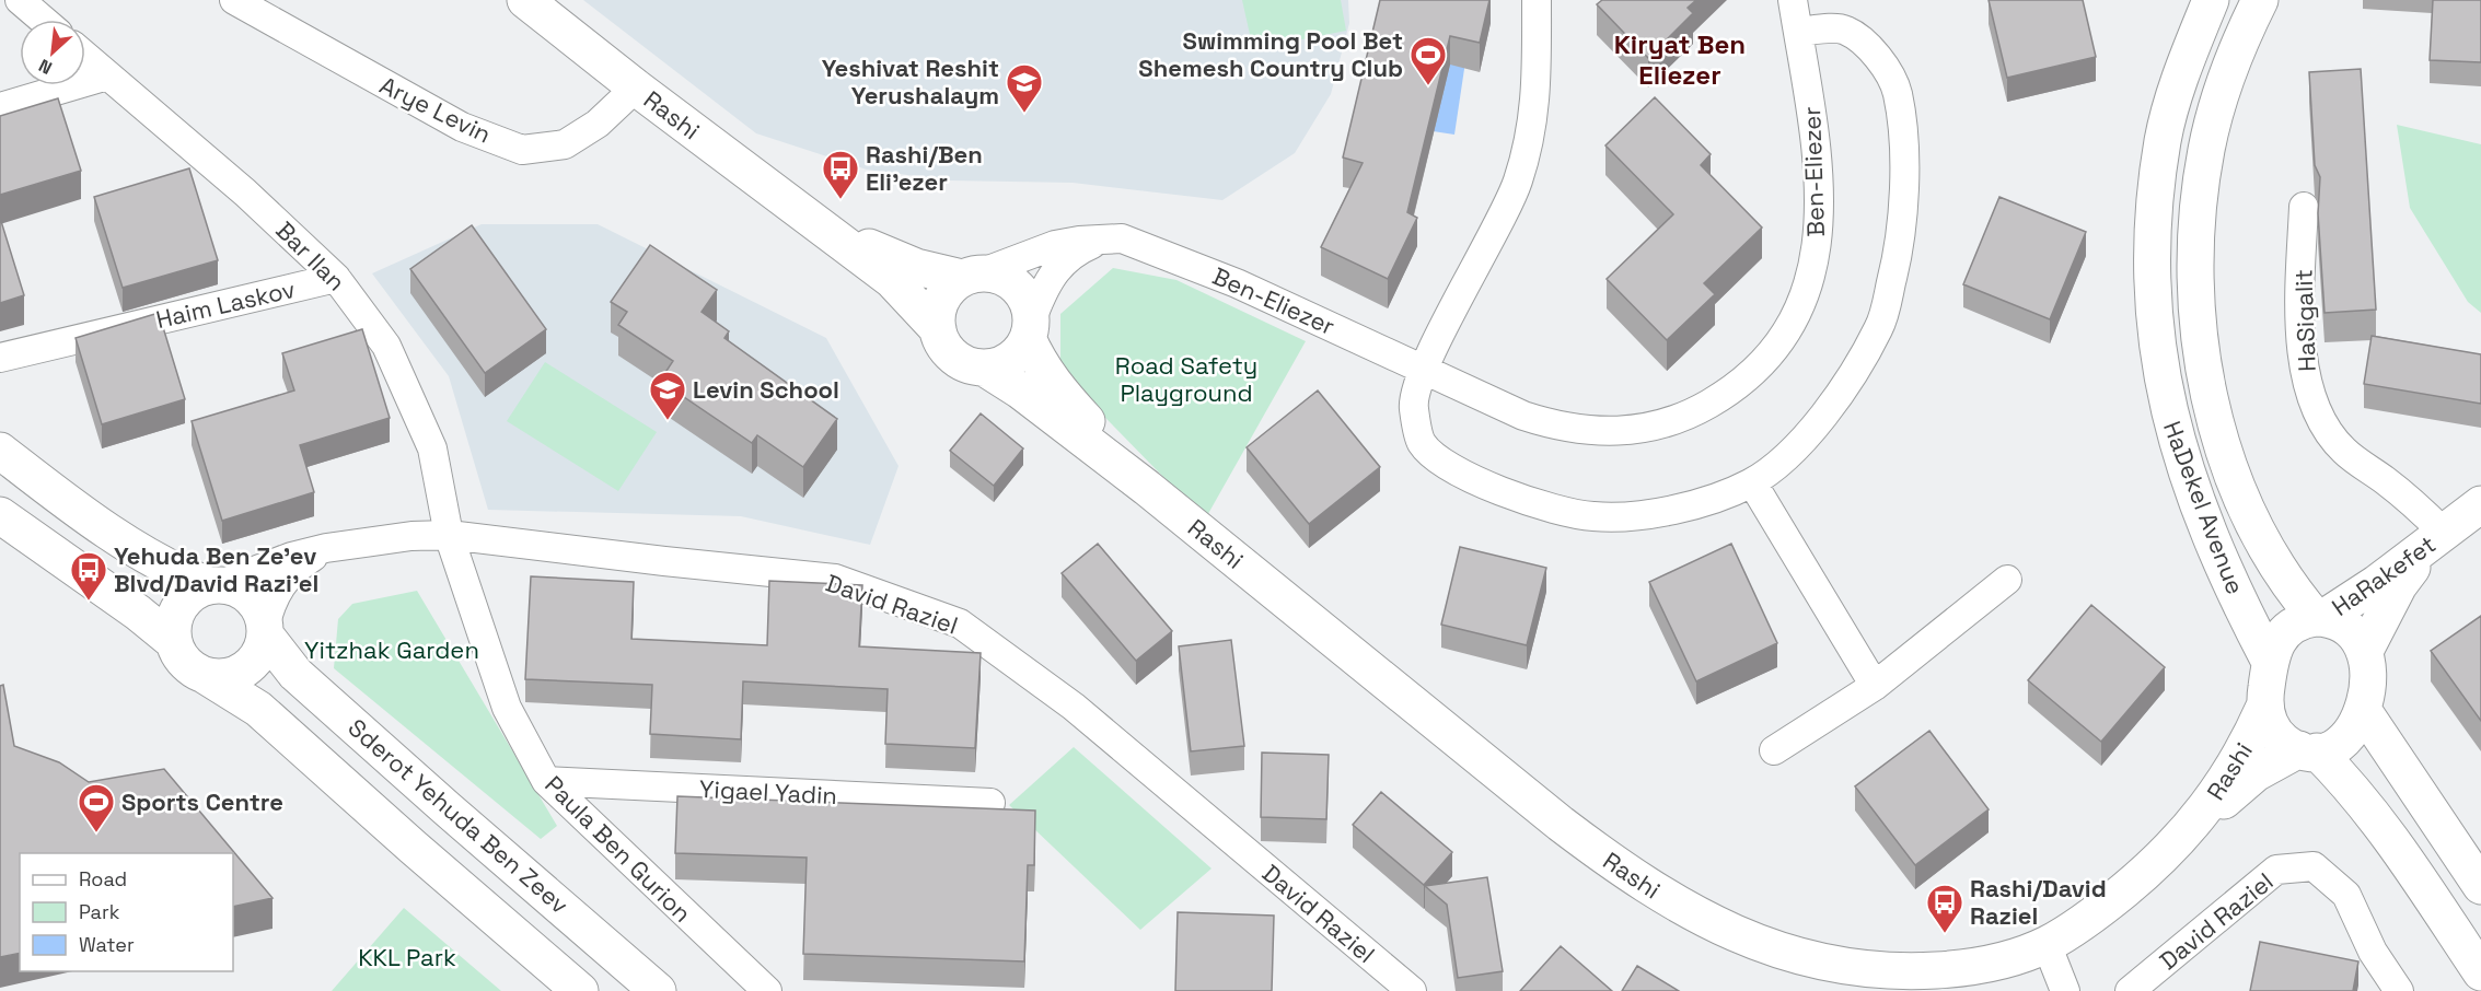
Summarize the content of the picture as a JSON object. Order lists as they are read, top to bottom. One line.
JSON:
{"streets":{"main road":["Rashi","HaDekel Avenue","HaRakefet","Sderot Yehuda Ben Zeev"],"street":["Arye Levin","Ben-Eliezer","Bar Ilan","Haim Laskov","HaSigalit","David Raziel","Yigael Yadin","Paula Ben Gurion"]},"crossings":[["Arye Levin","Rashi"],["Rashi","Ben-Eliezer"],["Rashi","HaDekel Avenue"],["Rashi","HaRakefet"],["Bar Ilan","Haim Laskov"],["Bar Ilan","David Raziel"],["Bar Ilan","Paula Ben Gurion"],["HaSigalit","HaRakefet"],["HaDekel Avenue","HaRakefet"],["David Raziel","Sderot Yehuda Ben Zeev"],["David Raziel","Paula Ben Gurion"],["Yigael Yadin","Paula Ben Gurion"]],"districts":["Kiryat Ben Eliezer"],"parks":["Road Safety Playground","Yitzhak Garden","KKL Park"],"places":{"sports":["Swimming Pool Bet Shemesh Country Club","Sports Centre"],"school or university":["Yeshivat Reshit Yerushalaym","Levin School"],"bus stop":["Rashi/Ben Eli'ezer","Yehuda Ben Ze'ev Blvd/David Razi'el","Rashi/David Raziel"]},"legend":["Road","Park","Water"],"north":"bottom left"}
